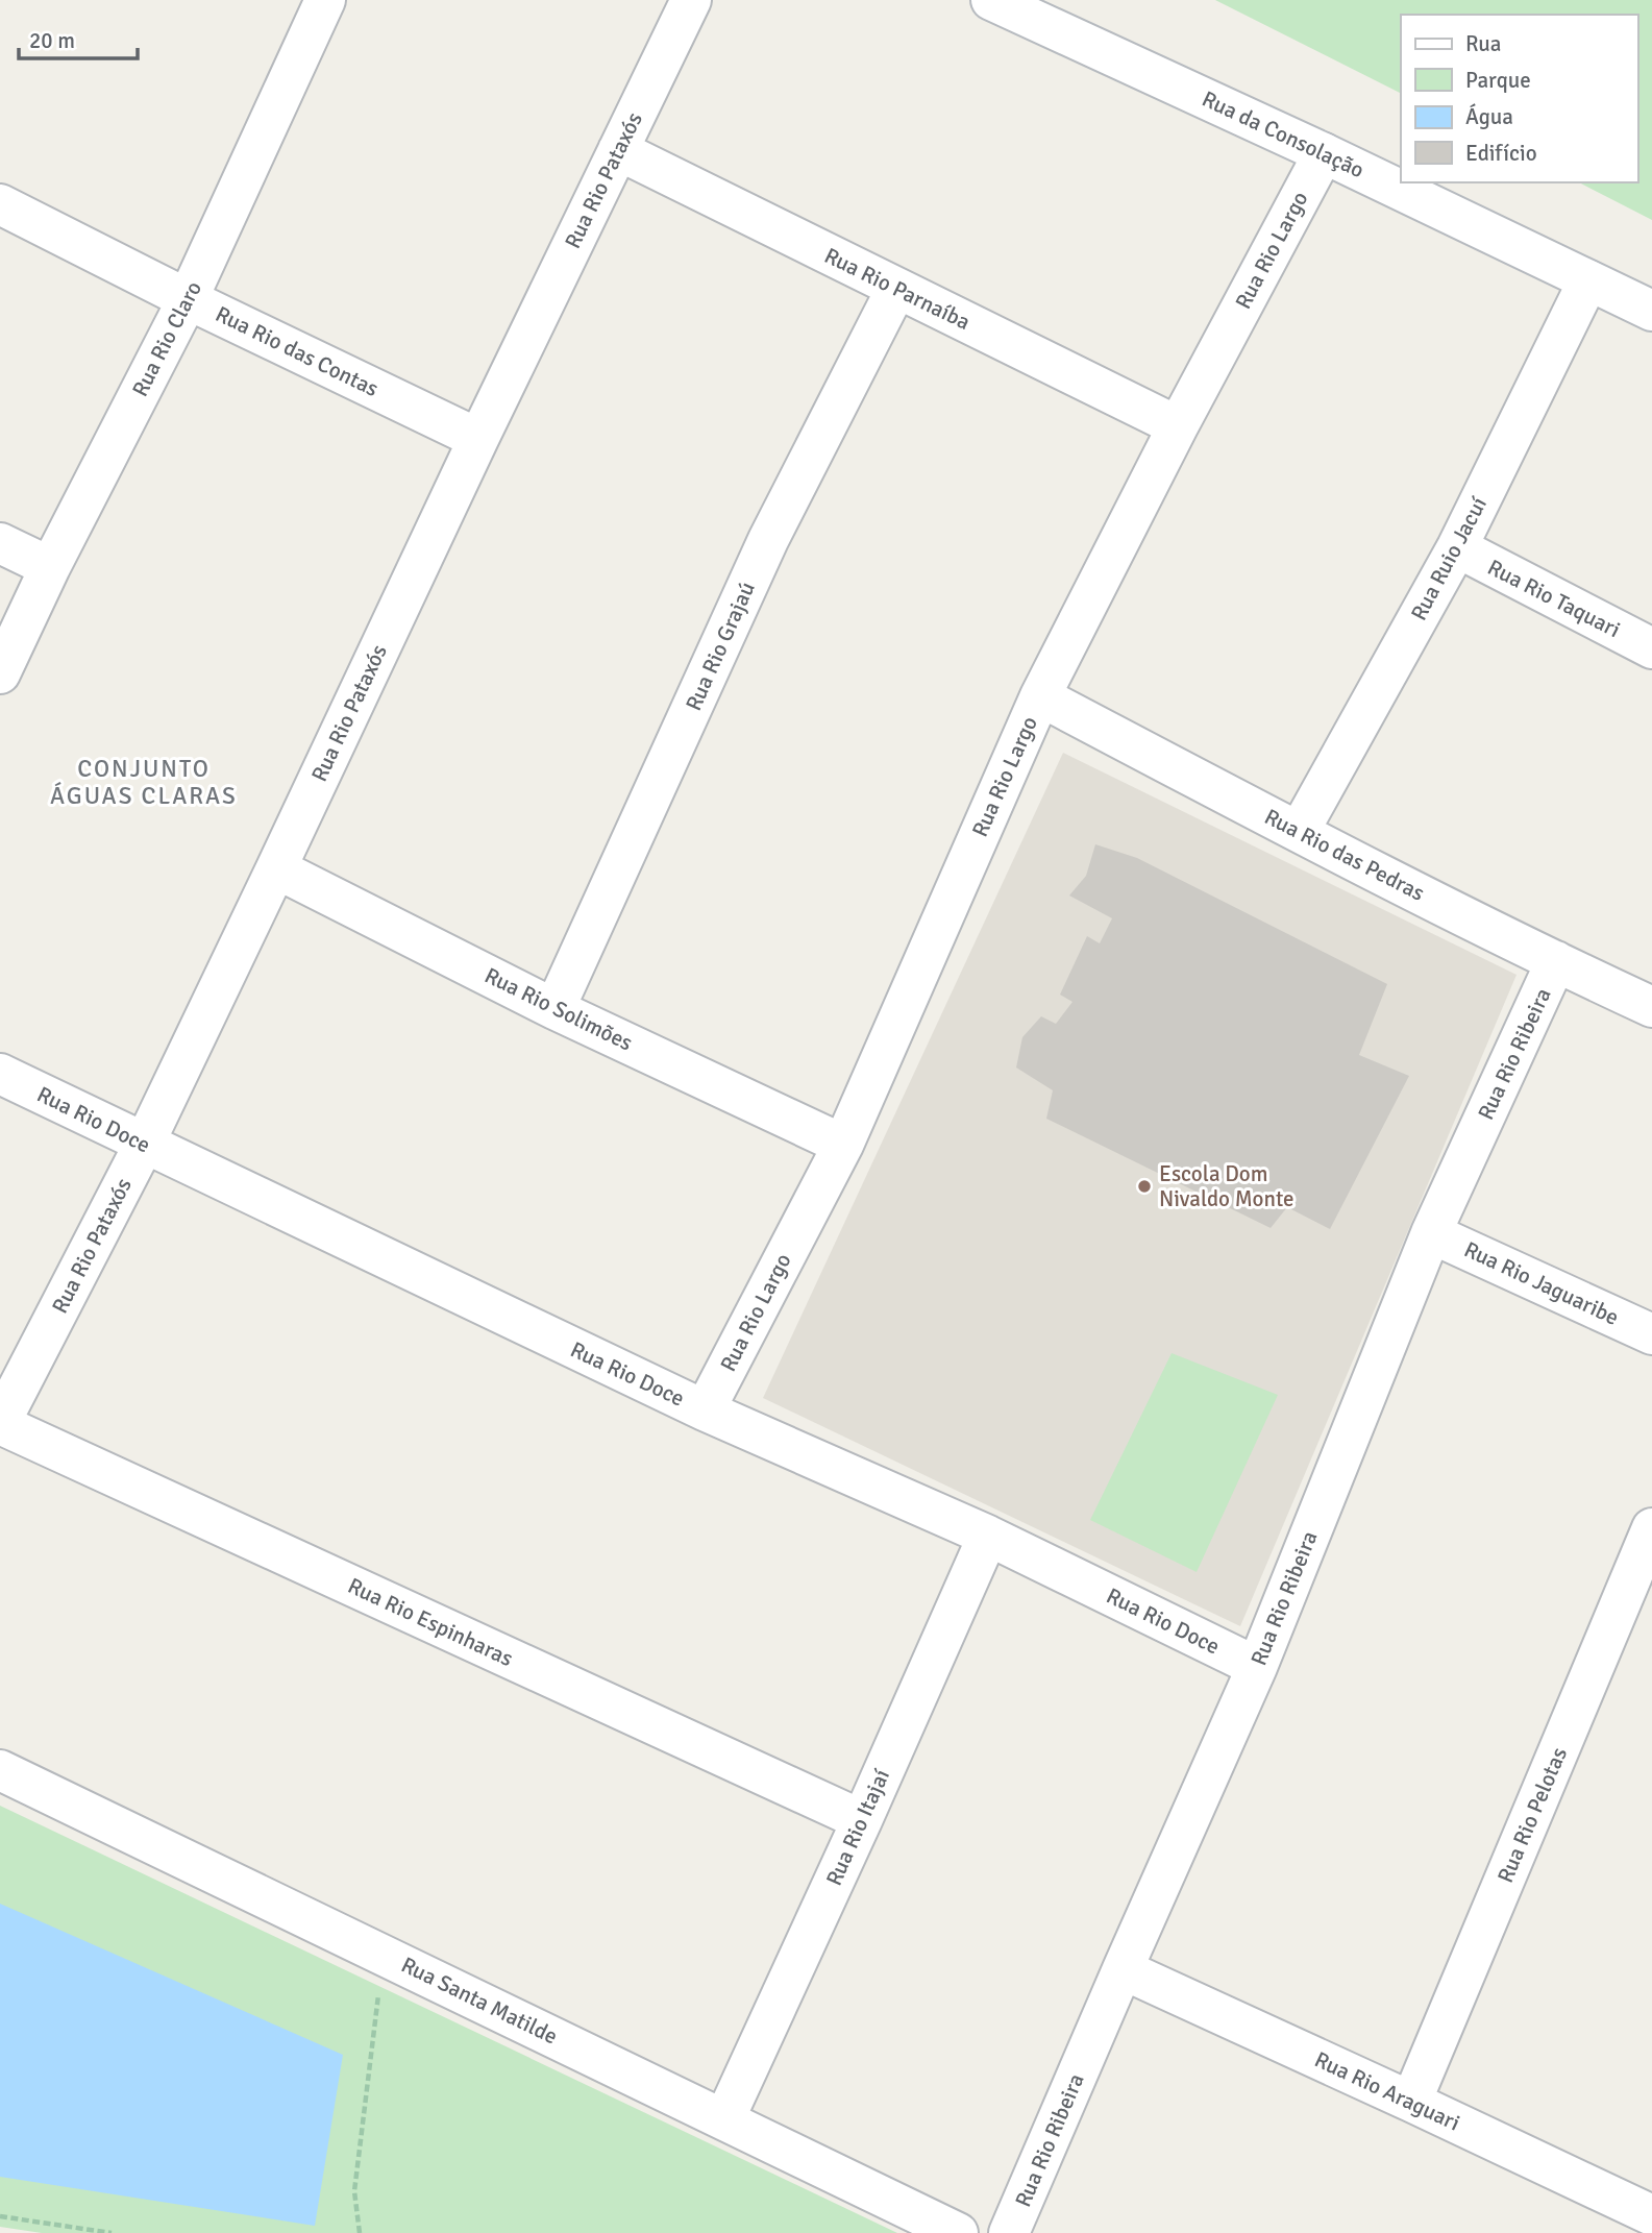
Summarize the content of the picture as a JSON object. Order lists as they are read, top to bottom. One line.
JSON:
{"streets":{"street":["Rua da Consolação","Rua Rio Pataxós","Rua Rio Largo","Rua Rio Parnaíba","Rua Rio Claro","Rua Rio das Contas","Rua Ruio Jacuí","Rua Rio Taquari","Rua Rio Grajaú","Rua Rio das Pedras","Rua Rio Solimões","Rua Rio Ribeira","Rua Rio Doce","Rua Rio Jaguaribe","Rua Rio Espinharas","Rua Rio Pelotas","Rua Rio Itajaí","Rua Santa Matilde","Rua Rio Araguari"]},"crossings":[["Rua da Consolação","Rua Rio Largo"],["Rua da Consolação","Rua Ruio Jacuí"],["Rua Rio Pataxós","Rua Rio Parnaíba"],["Rua Rio Pataxós","Rua Rio das Contas"],["Rua Rio Pataxós","Rua Rio Solimões"],["Rua Rio Pataxós","Rua Rio Doce"],["Rua Rio Pataxós","Rua Rio Espinharas"],["Rua Rio Largo","Rua Rio Parnaíba"],["Rua Rio Largo","Rua Rio das Pedras"],["Rua Rio Largo","Rua Rio Solimões"],["Rua Rio Largo","Rua Rio Doce"],["Rua Rio Parnaíba","Rua Rio Grajaú"],["Rua Rio Claro","Rua Rio das Contas"],["Rua Ruio Jacuí","Rua Rio Taquari"],["Rua Ruio Jacuí","Rua Rio das Pedras"],["Rua Rio Grajaú","Rua Rio Solimões"],["Rua Rio das Pedras","Rua Rio Ribeira"],["Rua Rio Ribeira","Rua Rio Doce"],["Rua Rio Ribeira","Rua Rio Jaguaribe"],["Rua Rio Ribeira","Rua Rio Araguari"],["Rua Rio Doce","Rua Rio Itajaí"],["Rua Rio Espinharas","Rua Rio Itajaí"],["Rua Rio Pelotas","Rua Rio Araguari"],["Rua Rio Itajaí","Rua Santa Matilde"]],"districts":["CONJUNTO ÁGUAS CLARAS"],"places":["Escola Dom Nivaldo Monte"],"legend":["Rua","Parque","Água","Edifício"],"scale_bar":"20 m"}
